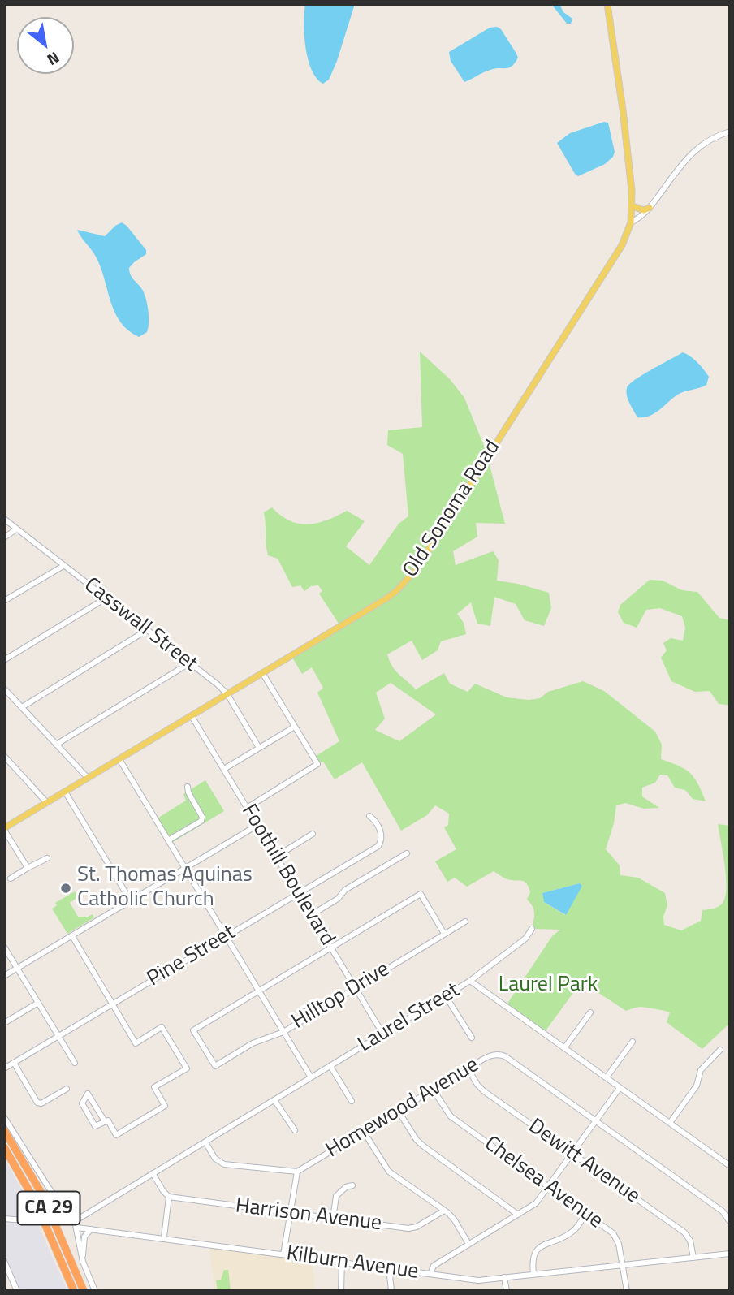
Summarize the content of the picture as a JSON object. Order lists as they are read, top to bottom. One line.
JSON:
{"streets":{"highway":["CA 29"],"main road":["Old Sonoma Road"],"street":["Casswall Street","Foothill Boulevard","Pine Street","Hilltop Drive","Laurel Street","Homewood Avenue","Dewitt Avenue","Chelsea Avenue","Harrison Avenue","Kilburn Avenue"]},"crossings":[["Old Sonoma Road","Casswall Street"],["Old Sonoma Road","Foothill Boulevard"],["Foothill Boulevard","Pine Street"],["Foothill Boulevard","Hilltop Drive"],["Foothill Boulevard","Laurel Street"],["Homewood Avenue","Dewitt Avenue"],["Homewood Avenue","Chelsea Avenue"],["Dewitt Avenue","Kilburn Avenue"],["Chelsea Avenue","Kilburn Avenue"]],"parks":["Laurel Park"],"places":["St. Thomas Aquinas Catholic Church"],"north":"bottom right"}
